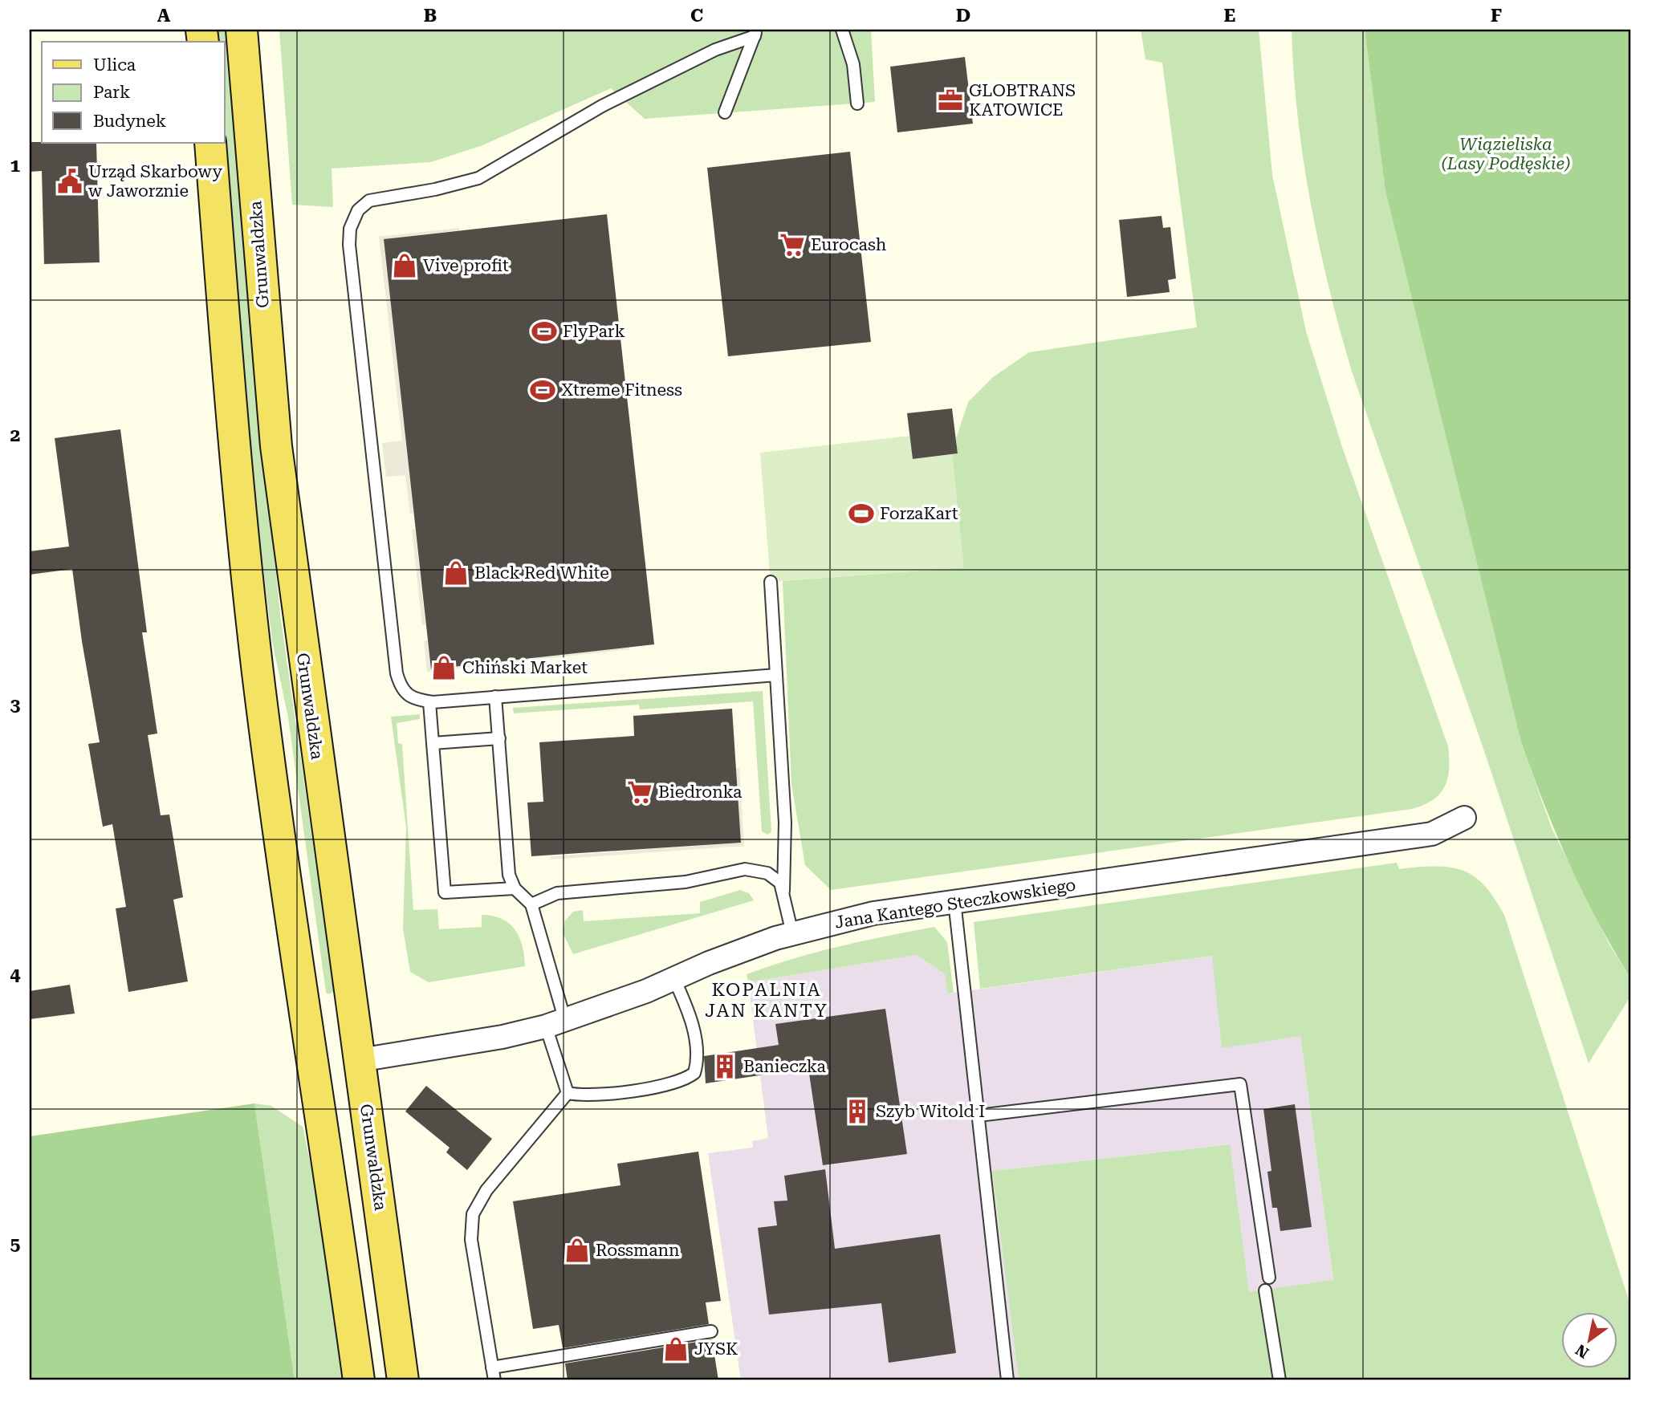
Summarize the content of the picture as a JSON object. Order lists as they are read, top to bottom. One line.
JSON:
{"streets":{"main road":["Grunwaldzka"],"street":["Jana Kantego Steczkowskiego"]},"crossings":[["Grunwaldzka","Jana Kantego Steczkowskiego"]],"districts":["KOPALNIA JAN KANTY"],"parks":["Wiązieliska (Lasy Podłęskie)"],"places":{"office":["GLOBTRANS KATOWICE"],"public building":["Urząd Skarbowy w Jaworznie"],"supermarket":["Eurocash","Biedronka"],"shop":["Vive profit","Black Red White","Chiński Market","Rossmann","JYSK"],"sports":["FlyPark","Xtreme Fitness","ForzaKart"],"building":["Banieczka","Szyb Witold I"]},"legend":["Ulica","Park","Budynek"],"north":"bottom left","grid":{"columns":["A","B","C","D","E","F"],"rows":["1","2","3","4","5"]}}
